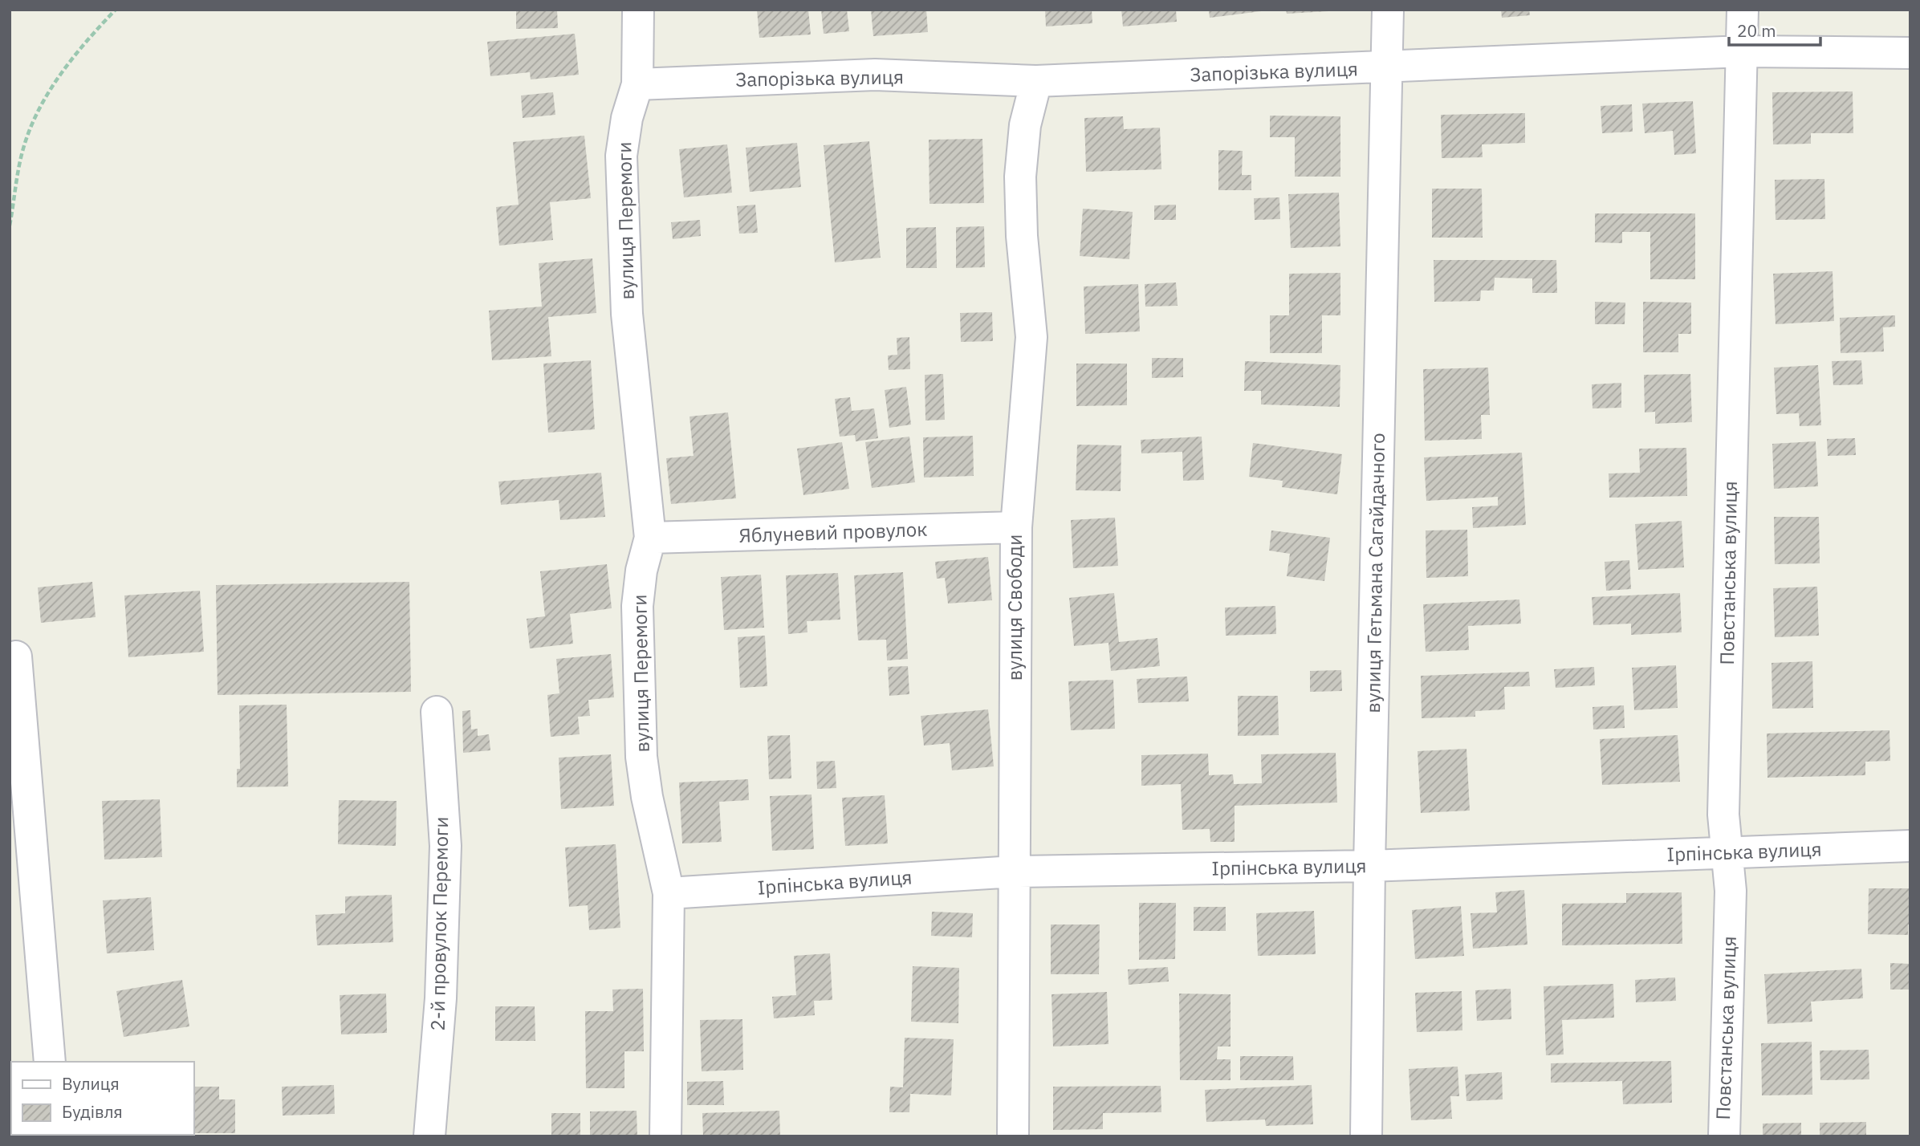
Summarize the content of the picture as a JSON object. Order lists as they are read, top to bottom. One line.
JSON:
{"streets":{"street":["Запорізька вулиця","вулиця Перемоги","Яблуневий провулок","вулиця Гетьмана Сагайдачного","Повстанська вулиця","вулиця Свободи","Ірпінська вулиця","2-й провулок Перемоги"]},"crossings":[["Запорізька вулиця","вулиця Перемоги"],["Запорізька вулиця","вулиця Гетьмана Сагайдачного"],["Запорізька вулиця","Повстанська вулиця"],["Запорізька вулиця","вулиця Свободи"],["вулиця Перемоги","Яблуневий провулок"],["вулиця Перемоги","Ірпінська вулиця"],["Яблуневий провулок","вулиця Свободи"],["вулиця Гетьмана Сагайдачного","Ірпінська вулиця"],["Повстанська вулиця","Ірпінська вулиця"],["вулиця Свободи","Ірпінська вулиця"]],"legend":["Вулиця","Будівля"],"scale_bar":"20 m"}
